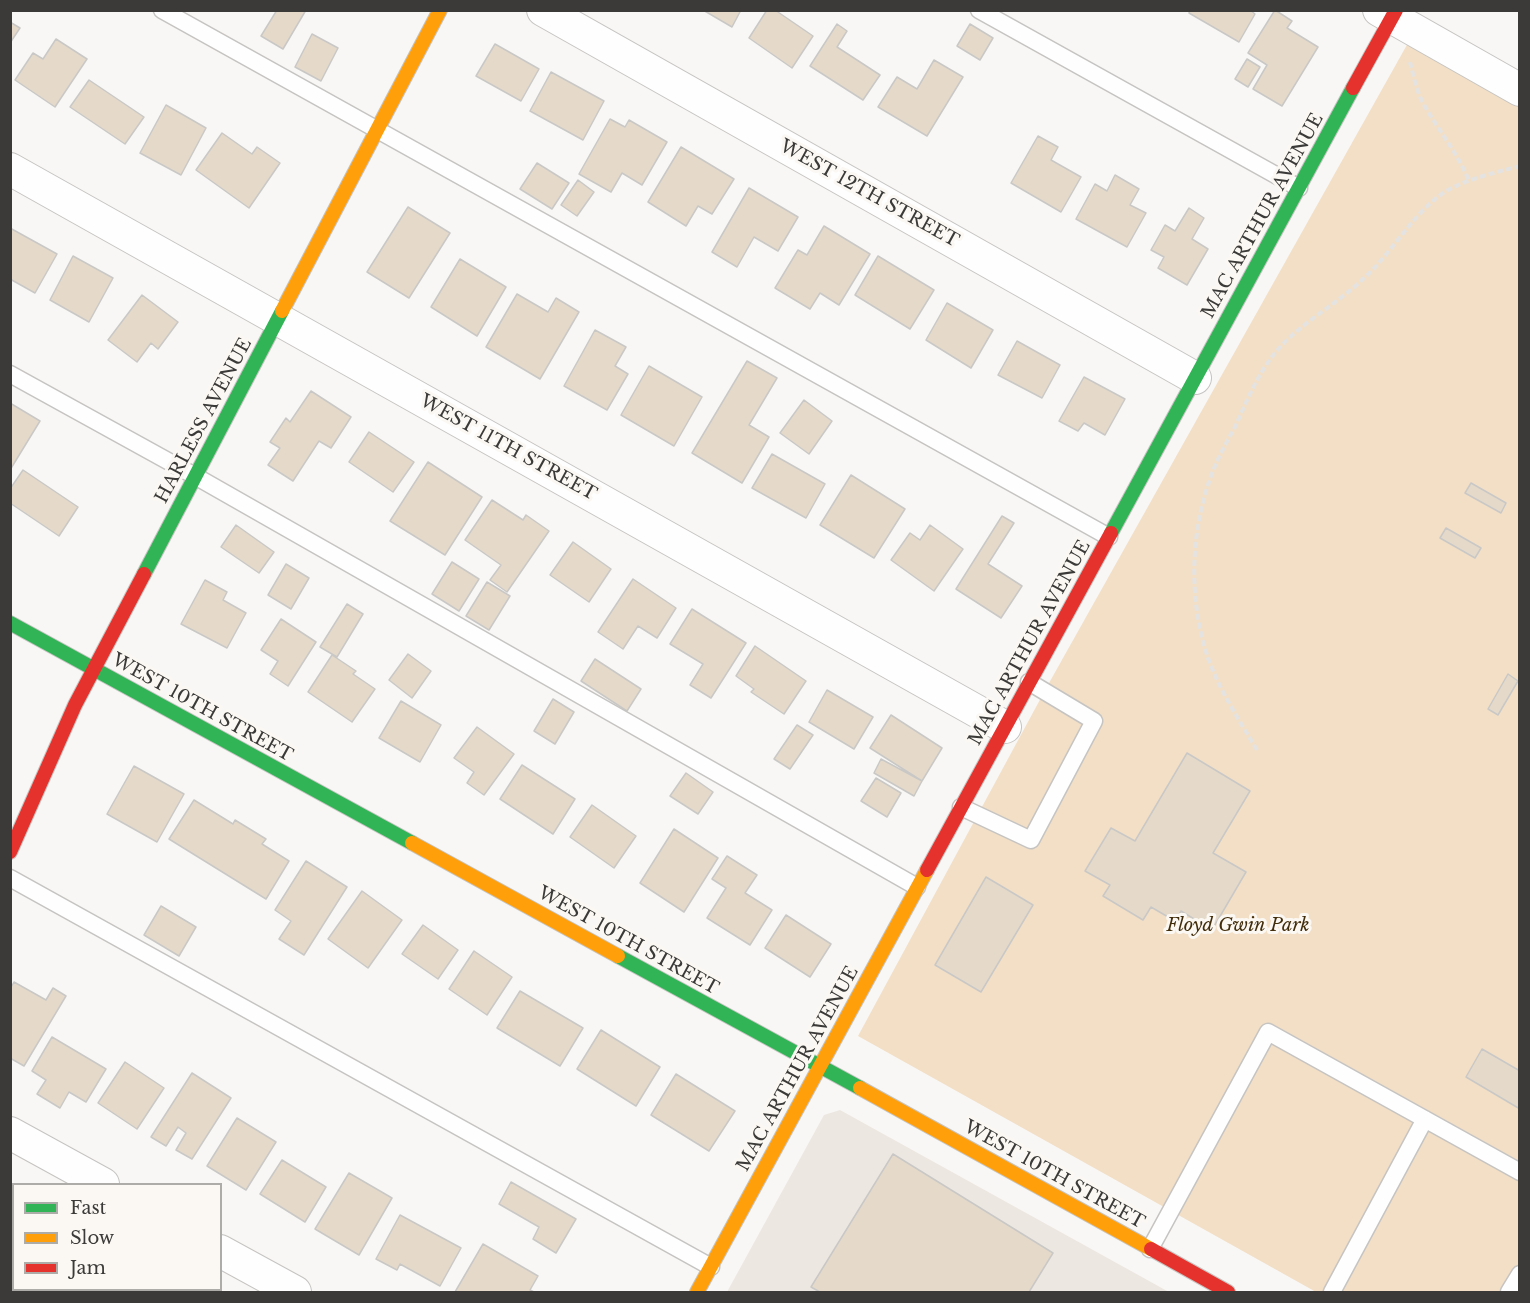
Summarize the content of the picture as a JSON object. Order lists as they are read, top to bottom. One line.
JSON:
{"streets":{"street":["WEST 12TH STREET","MAC ARTHUR AVENUE","HARLESS AVENUE","WEST 11TH STREET","WEST 10TH STREET"]},"crossings":[["WEST 12TH STREET","MAC ARTHUR AVENUE"],["MAC ARTHUR AVENUE","WEST 11TH STREET"],["MAC ARTHUR AVENUE","WEST 10TH STREET"],["HARLESS AVENUE","WEST 11TH STREET"],["HARLESS AVENUE","WEST 10TH STREET"]],"parks":["Floyd Gwin Park"],"legend":["Fast","Slow","Jam"]}
